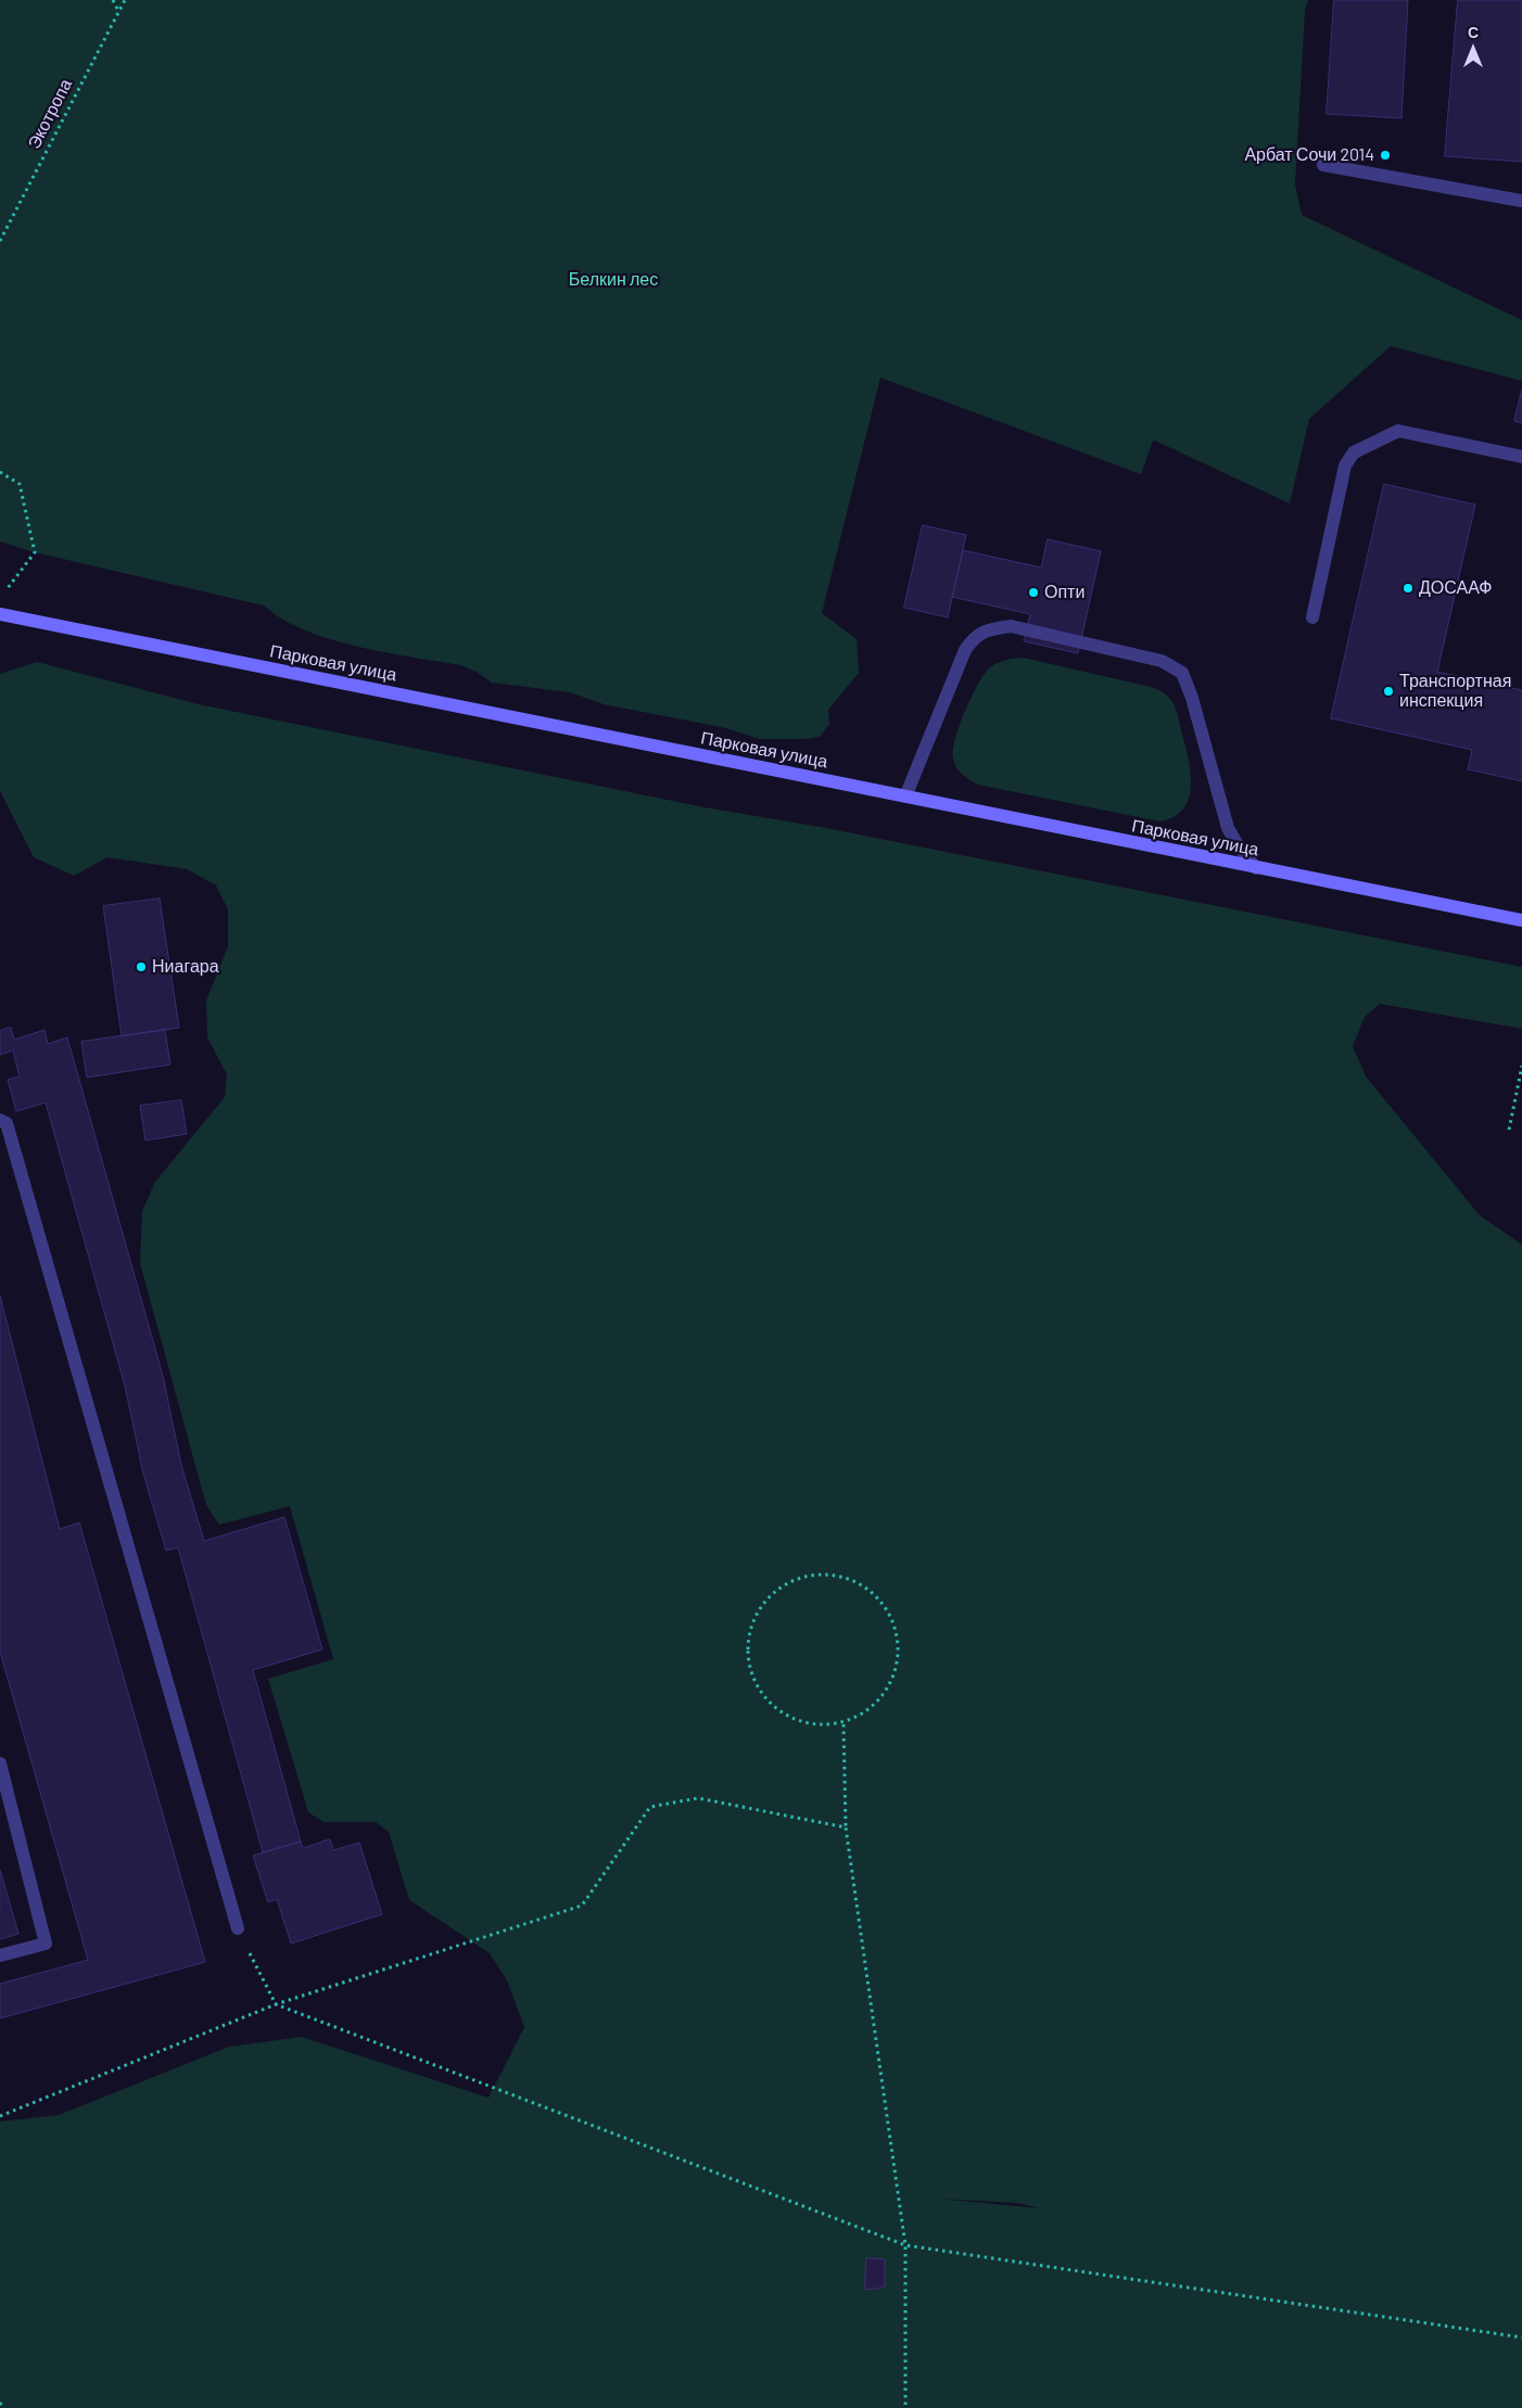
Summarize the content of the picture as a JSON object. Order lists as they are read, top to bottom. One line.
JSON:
{"streets":{"main road":["Парковая улица"],"path":["Экотропа"]},"parks":["Белкин лес"],"places":["Арбат Сочи 2014","ДОСААФ","Опти","Транспортная инспекция","Ниагара"],"north":"top"}
